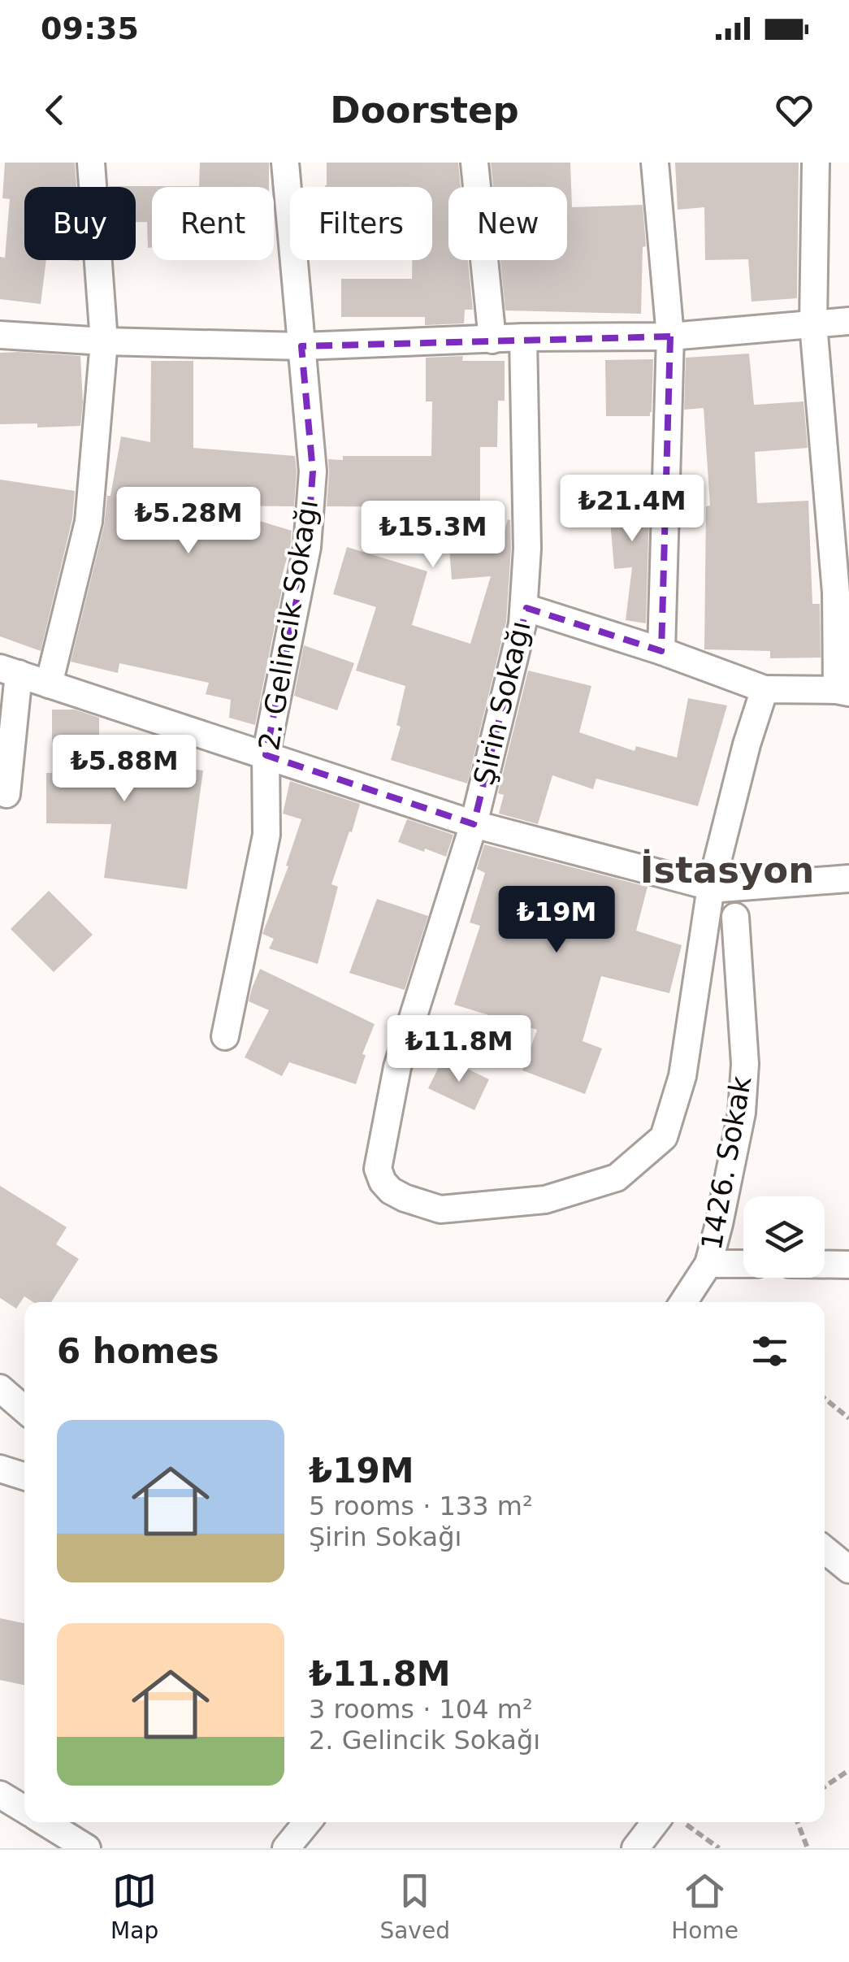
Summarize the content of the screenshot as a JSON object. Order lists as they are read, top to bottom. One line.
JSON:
{"streets":{"street":["2. Gelincik Sokağı","Şirin Sokağı","1426. Sokak"]},"districts":["İstasyon"],"page":{"status":"09:35","header":"Doorstep","chip":["Buy","Rent","Filters","New"],"price":["₺21.4M","₺5.28M","₺15.3M","₺5.88M","₺19M","₺11.8M"],"heading":"6 homes","list":[{"name":"₺19M","note":"5 rooms · 133 m² · Şirin Sokağı"},{"name":"₺11.8M","note":"3 rooms · 104 m² · 2. Gelincik Sokağı"}],"tabs":["Map","Saved","Home"]}}
